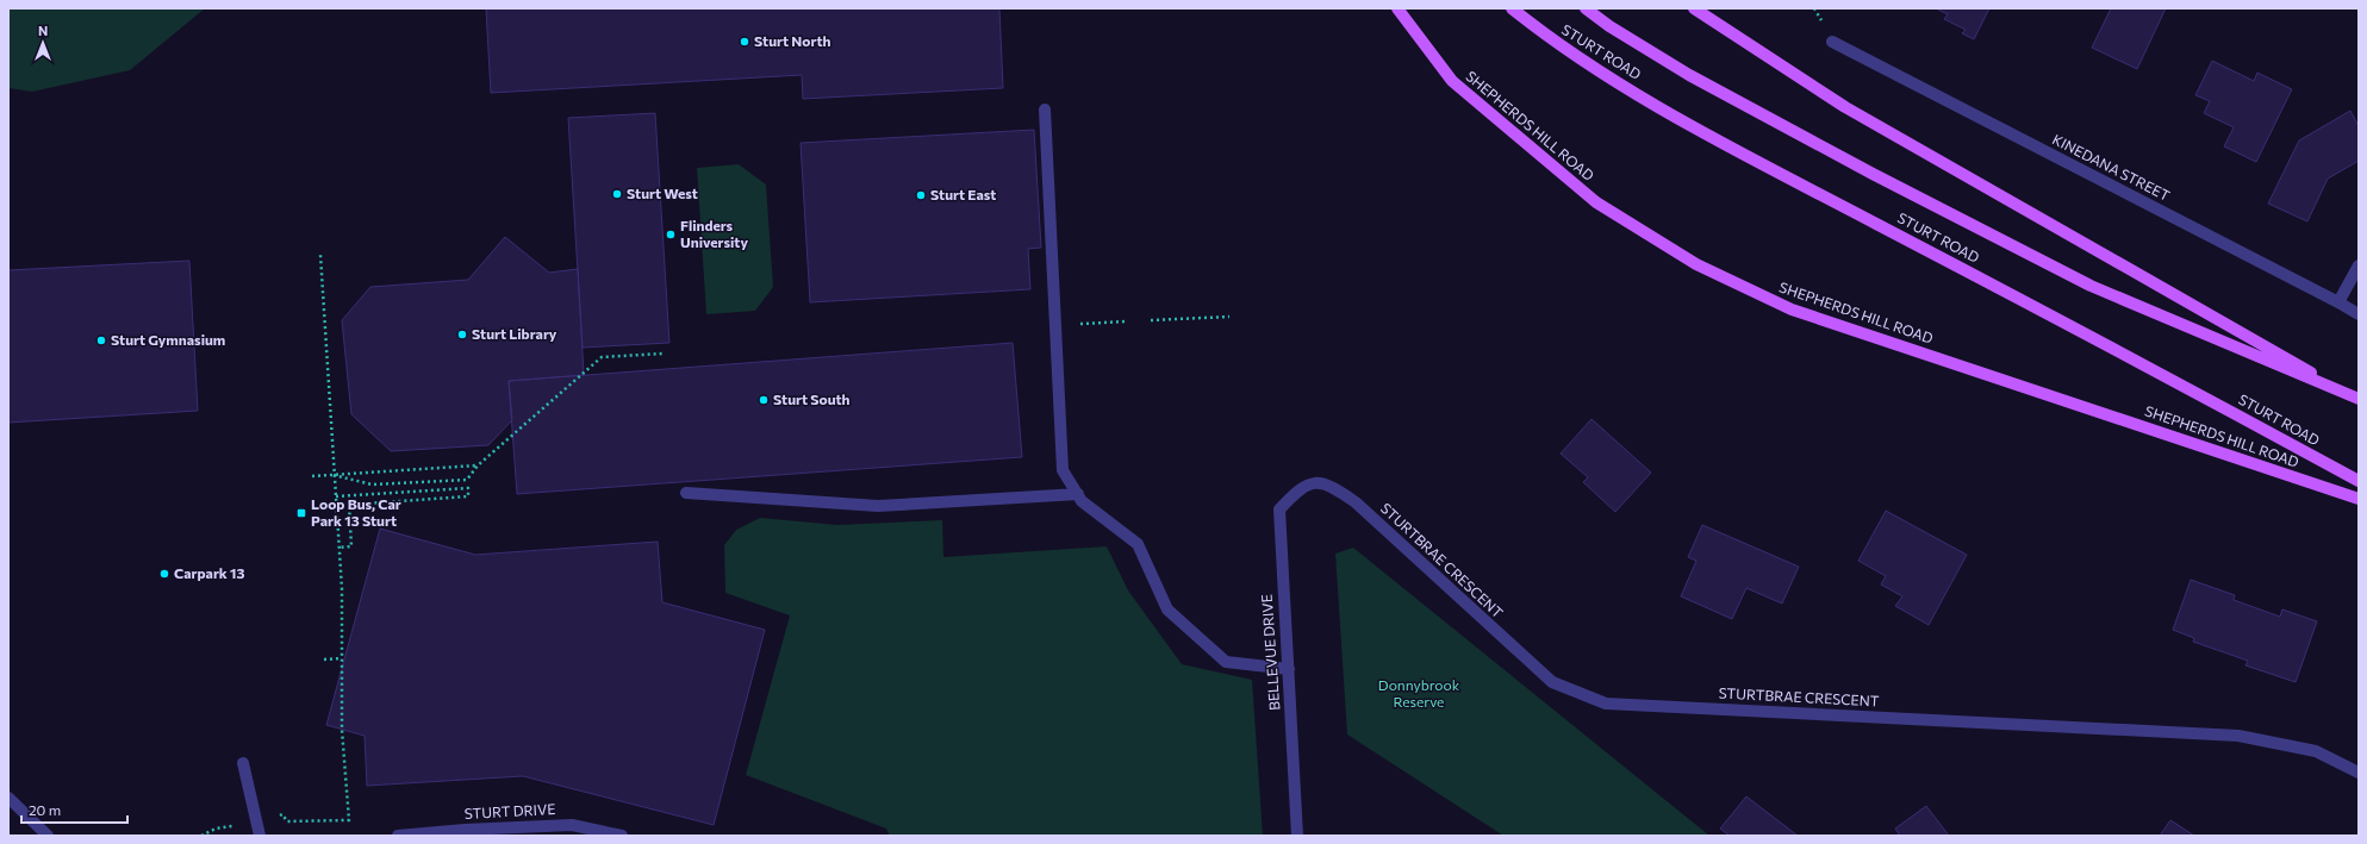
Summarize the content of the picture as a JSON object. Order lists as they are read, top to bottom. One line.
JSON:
{"streets":{"main road":["STURT ROAD","SHEPHERDS HILL ROAD"],"street":["KINEDANA STREET","STURTBRAE CRESCENT","BELLEVUE DRIVE","STURT DRIVE"]},"crossings":[["STURTBRAE CRESCENT","BELLEVUE DRIVE"]],"parks":["Donnybrook Reserve"],"places":{"other":["Sturt North","Sturt West","Sturt East","Flinders University","Sturt Library","Sturt Gymnasium","Sturt South","Carpark 13"],"transit":["Loop Bus, Car Park 13 Sturt"]},"scale_bar":"20 m","north":"top"}
